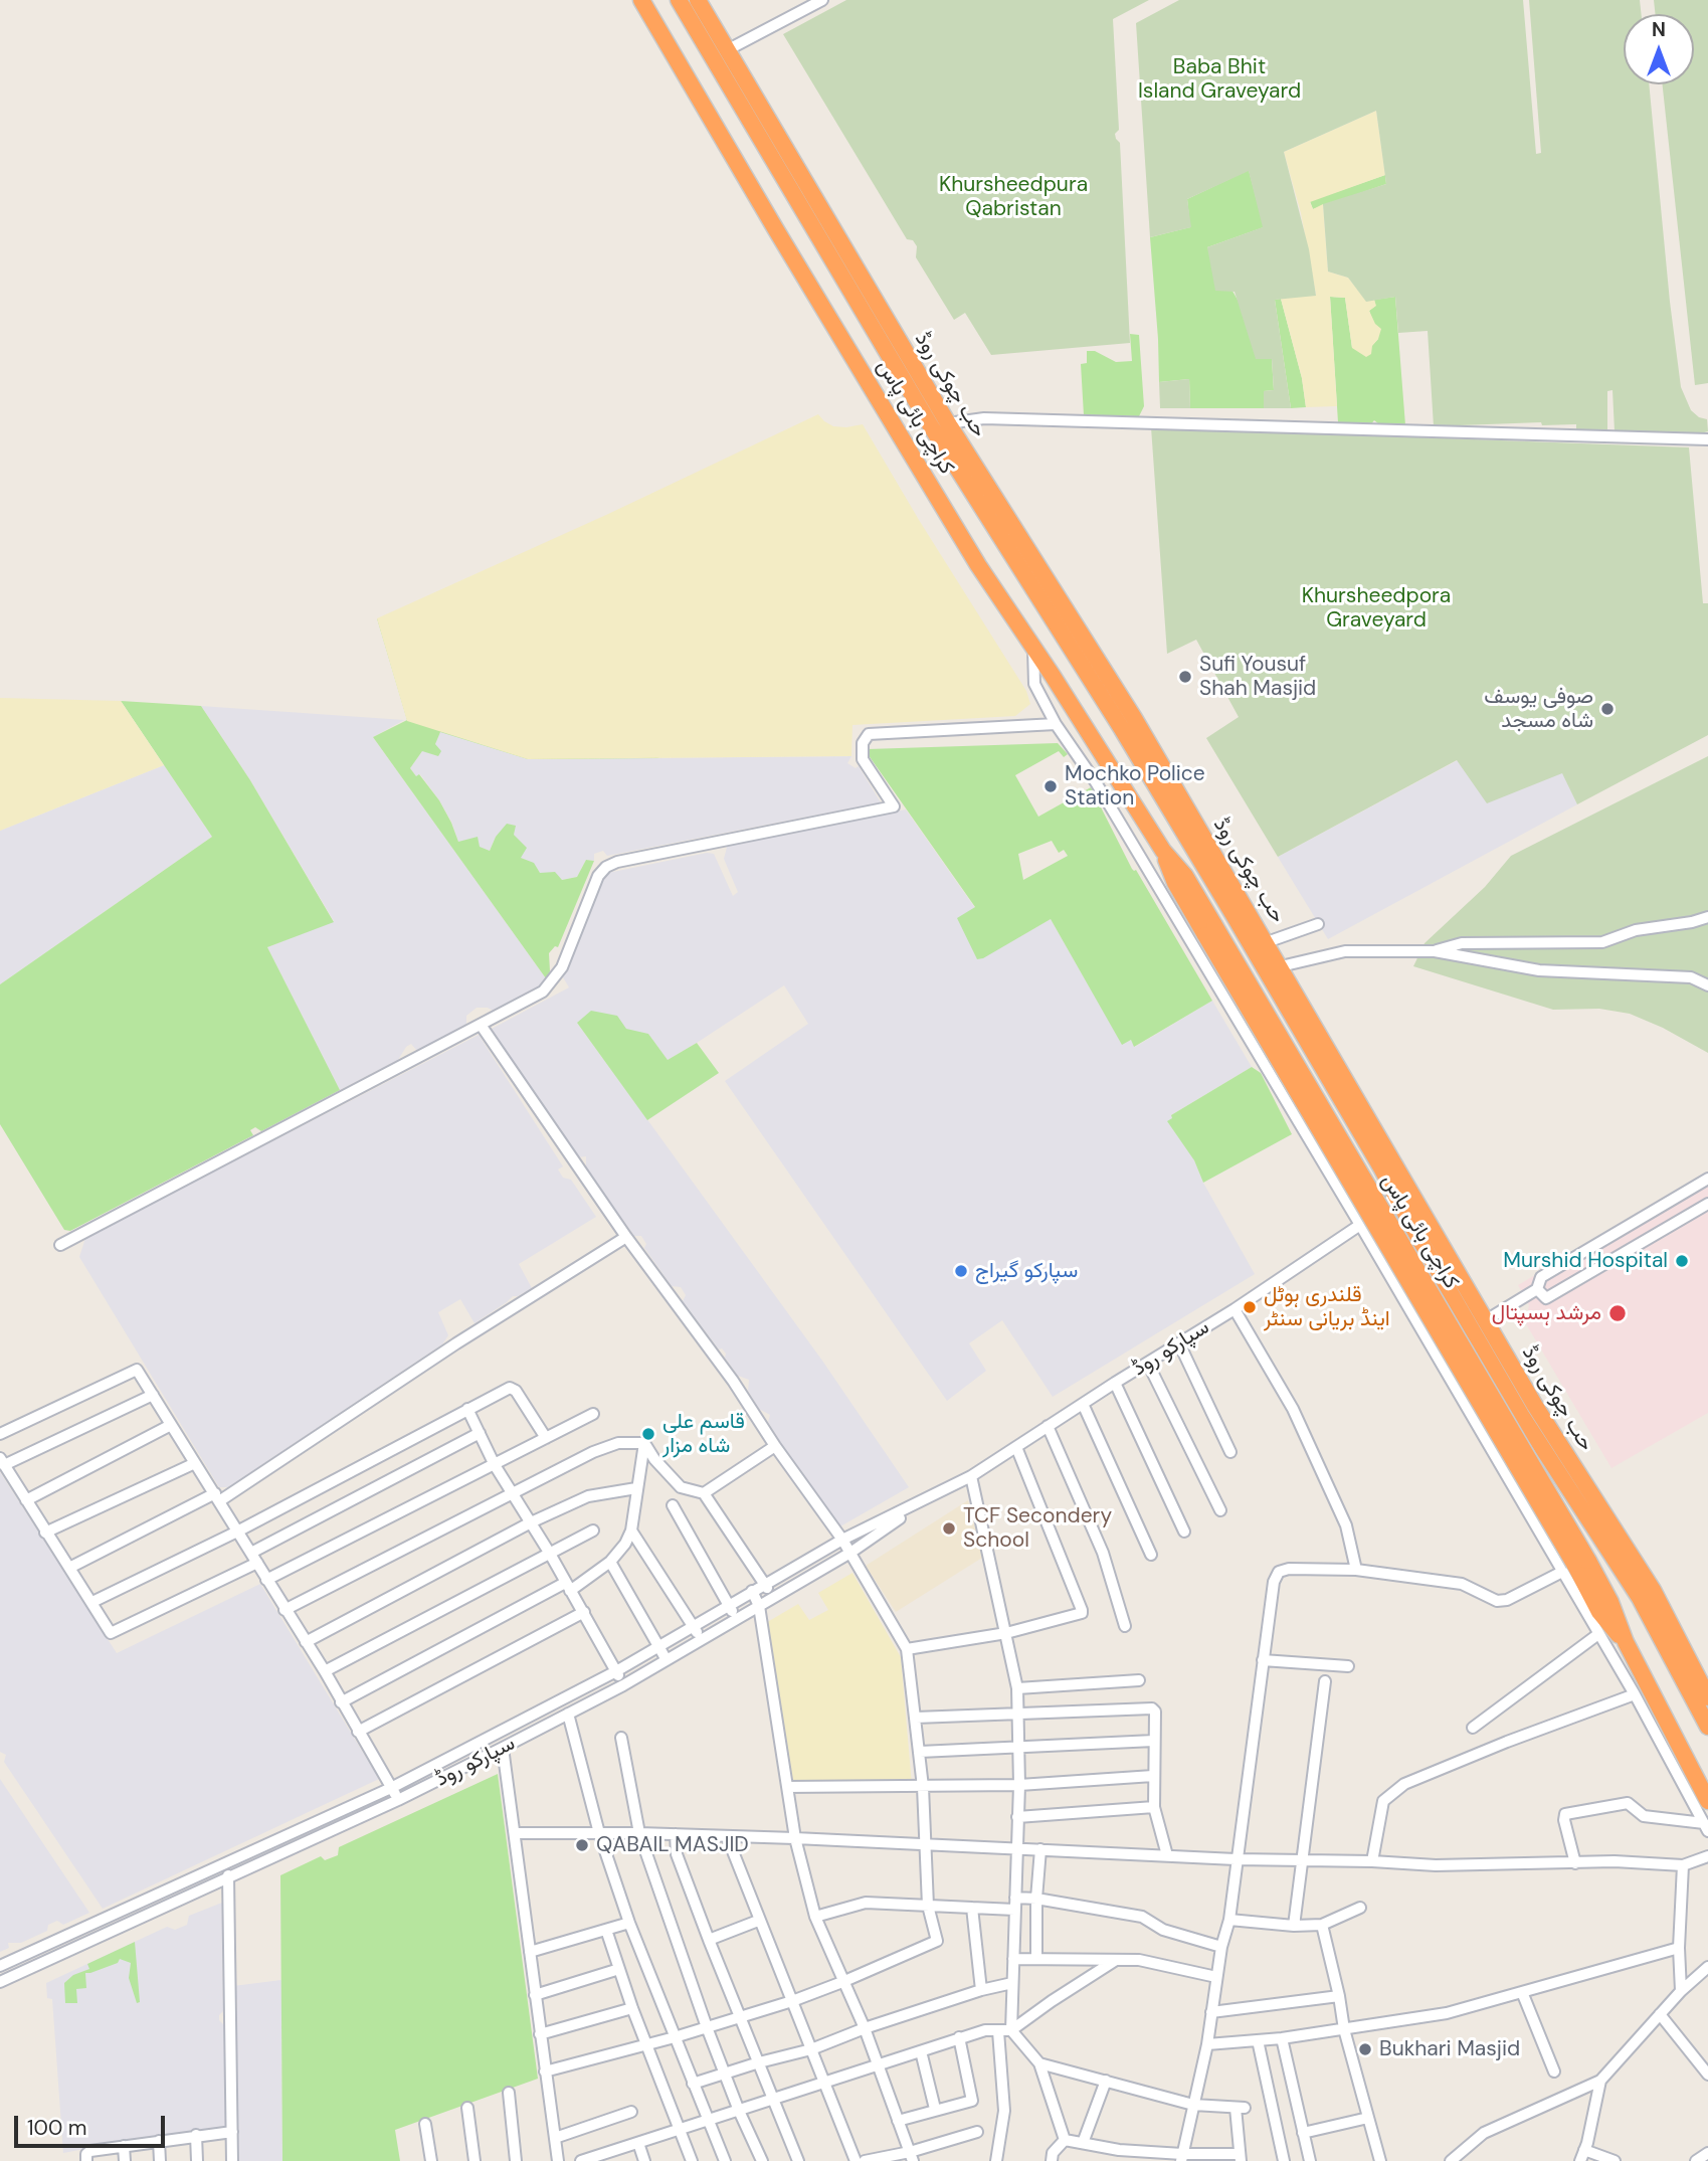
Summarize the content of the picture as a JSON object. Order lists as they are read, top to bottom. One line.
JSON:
{"streets":{"highway":["حب چوکی روڈ","کراچی بائی پاس"],"street":["سپارکو روڈ"]},"crossings":[["حب چوکی روڈ","سپارکو روڈ"]],"parks":["Baba Bhit Island Graveyard","Khursheedpura Qabristan","Khursheedpora Graveyard"],"places":["Sufi Yousuf Shah Masjid","صوفی یوسف شاہ مسجد","Mochko Police Station","Murshid Hospital","سپارکو گیراج","قلندری ہوٹل اینڈ بریانی سنٹر","مرشد ہسپتال","قاسم علی شاہ مزار","TCF Secondery School","QABAIL MASJID","Bukhari Masjid"],"scale_bar":"100 m","north":"top"}
